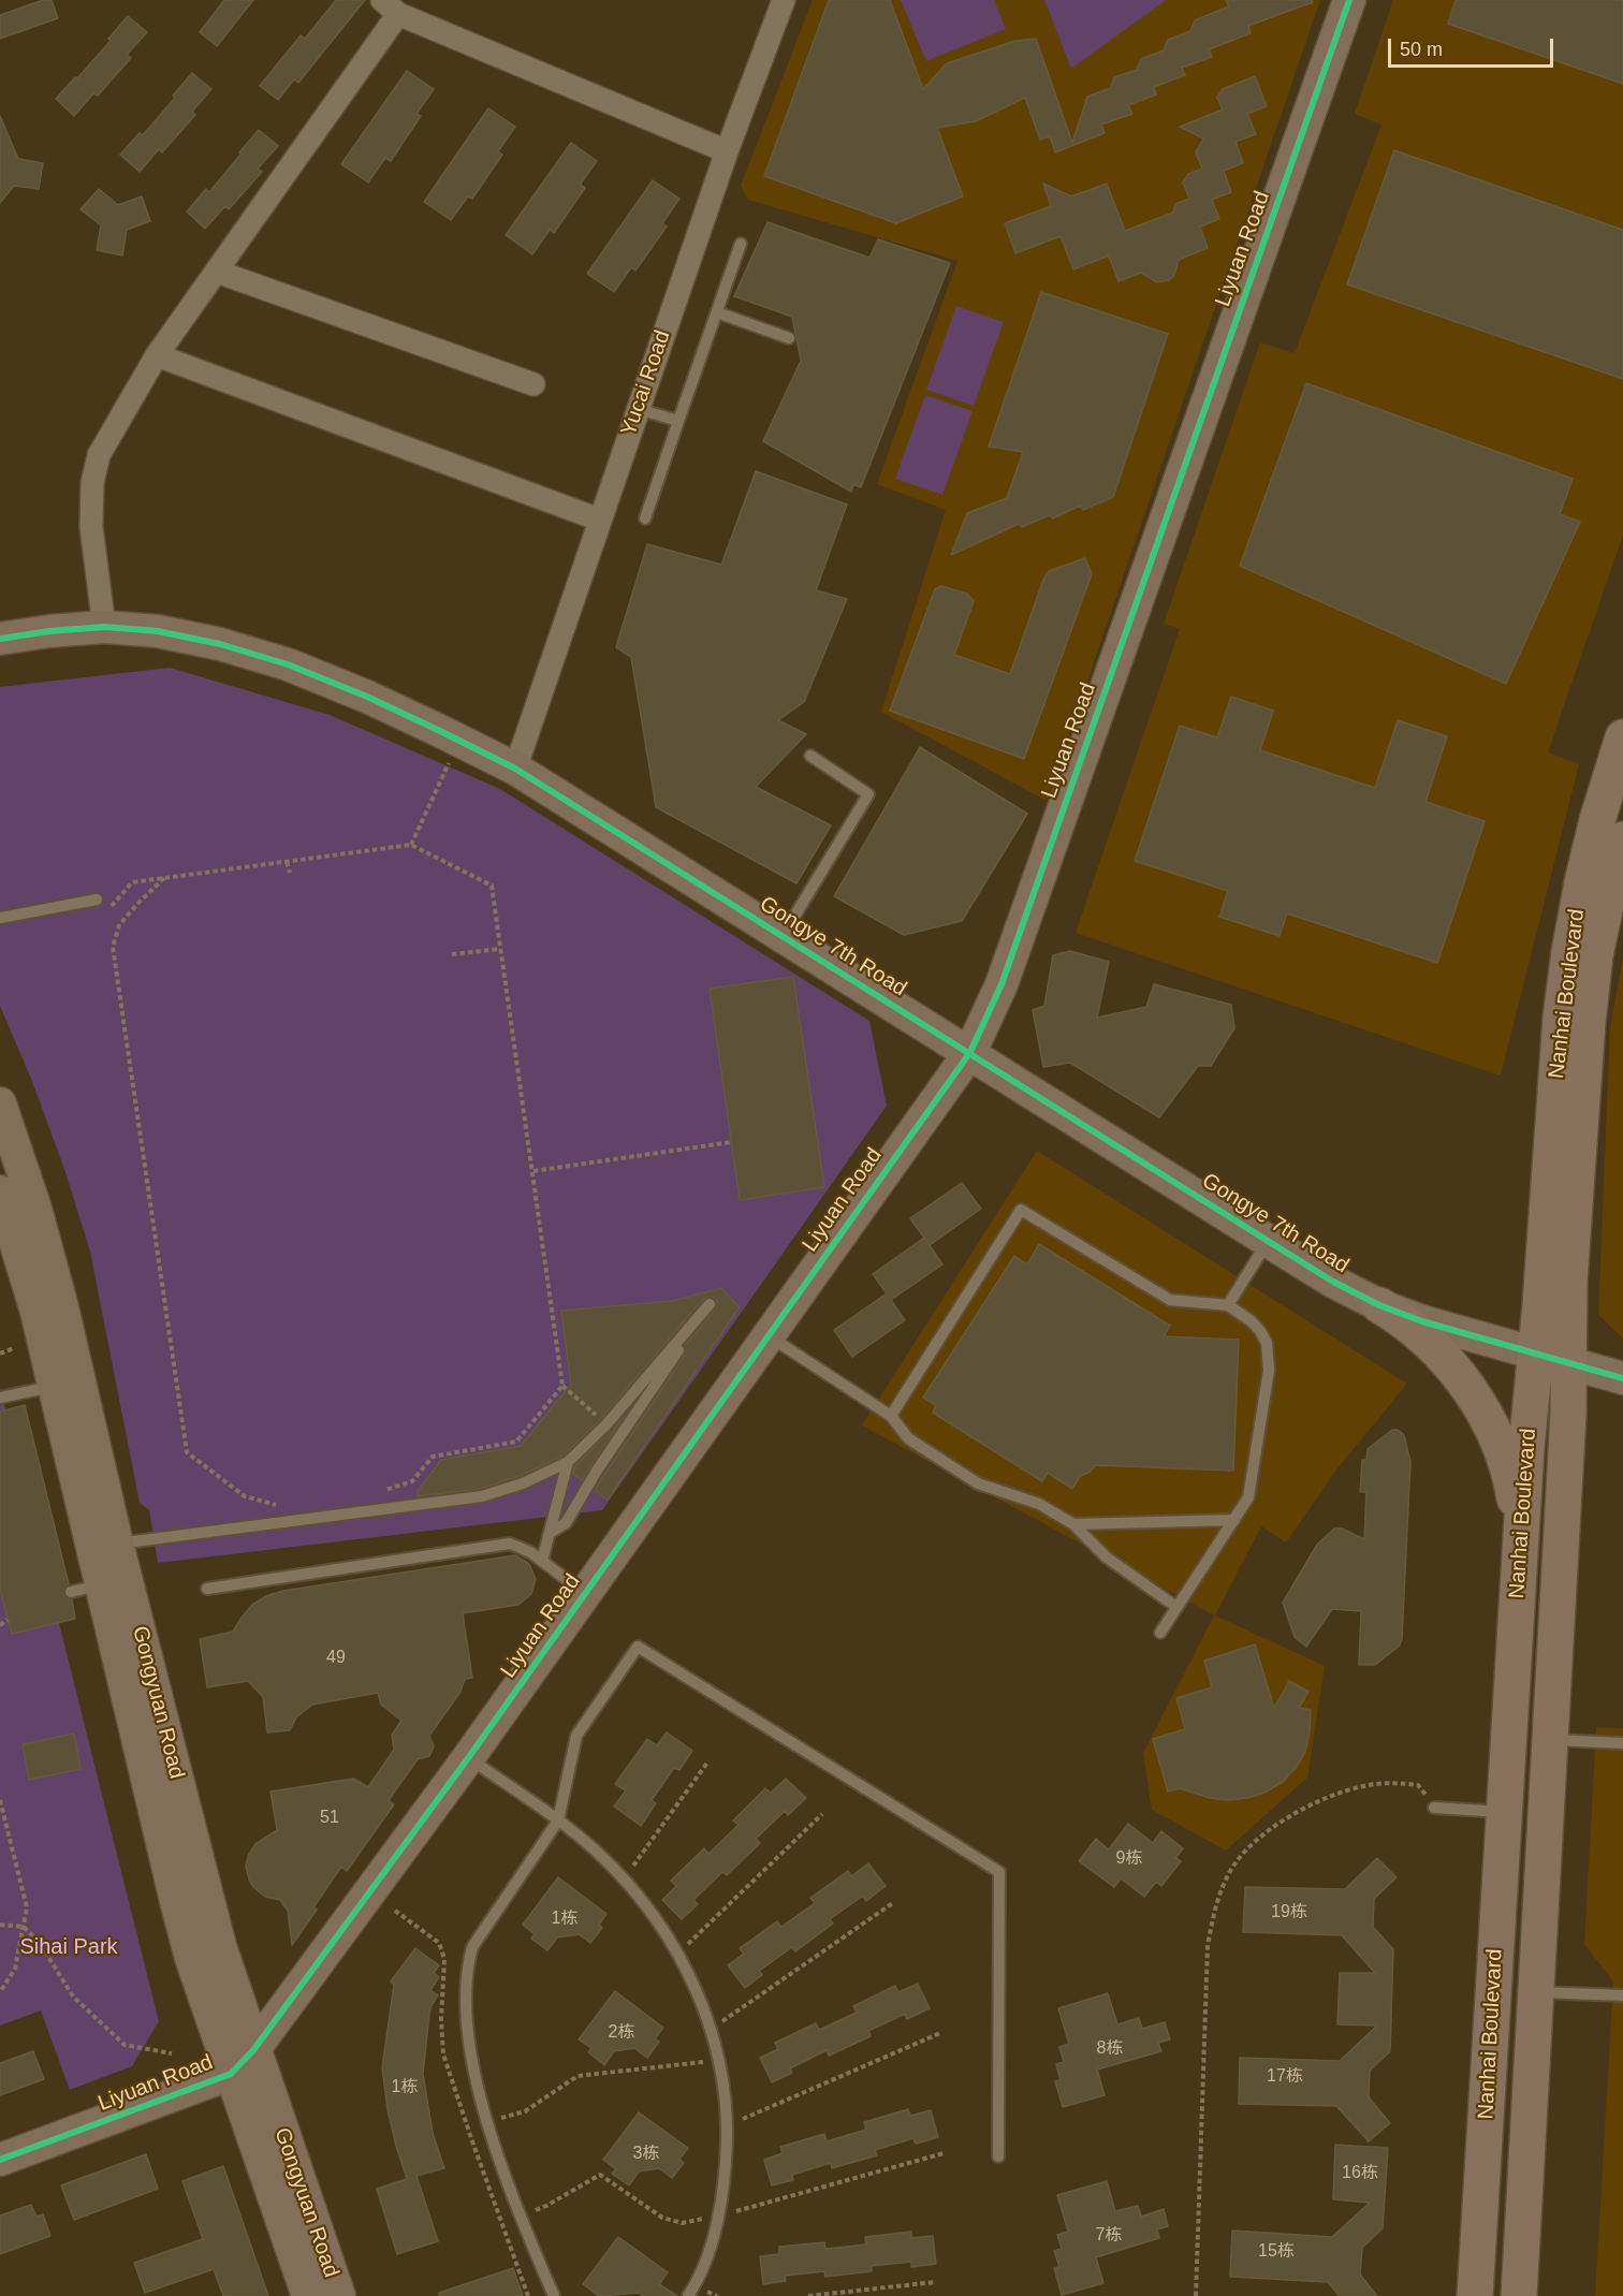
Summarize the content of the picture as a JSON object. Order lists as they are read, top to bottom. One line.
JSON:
{"streets":{"main road":["Nanhai Boulevard"],"street":["Liyuan Road","Yucai Road","Gongye 7th Road","Gongyuan Road"]},"crossings":[["Liyuan Road","Gongye 7th Road"],["Liyuan Road","Gongyuan Road"],["Yucai Road","Gongye 7th Road"],["Gongye 7th Road","Nanhai Boulevard"]],"parks":["Sihai Park"],"house_numbers":["49","51","9栋","19栋","1栋","2栋","8栋","17栋","1栋","3栋","16栋","7栋","15栋"],"scale_bar":"50 m"}
